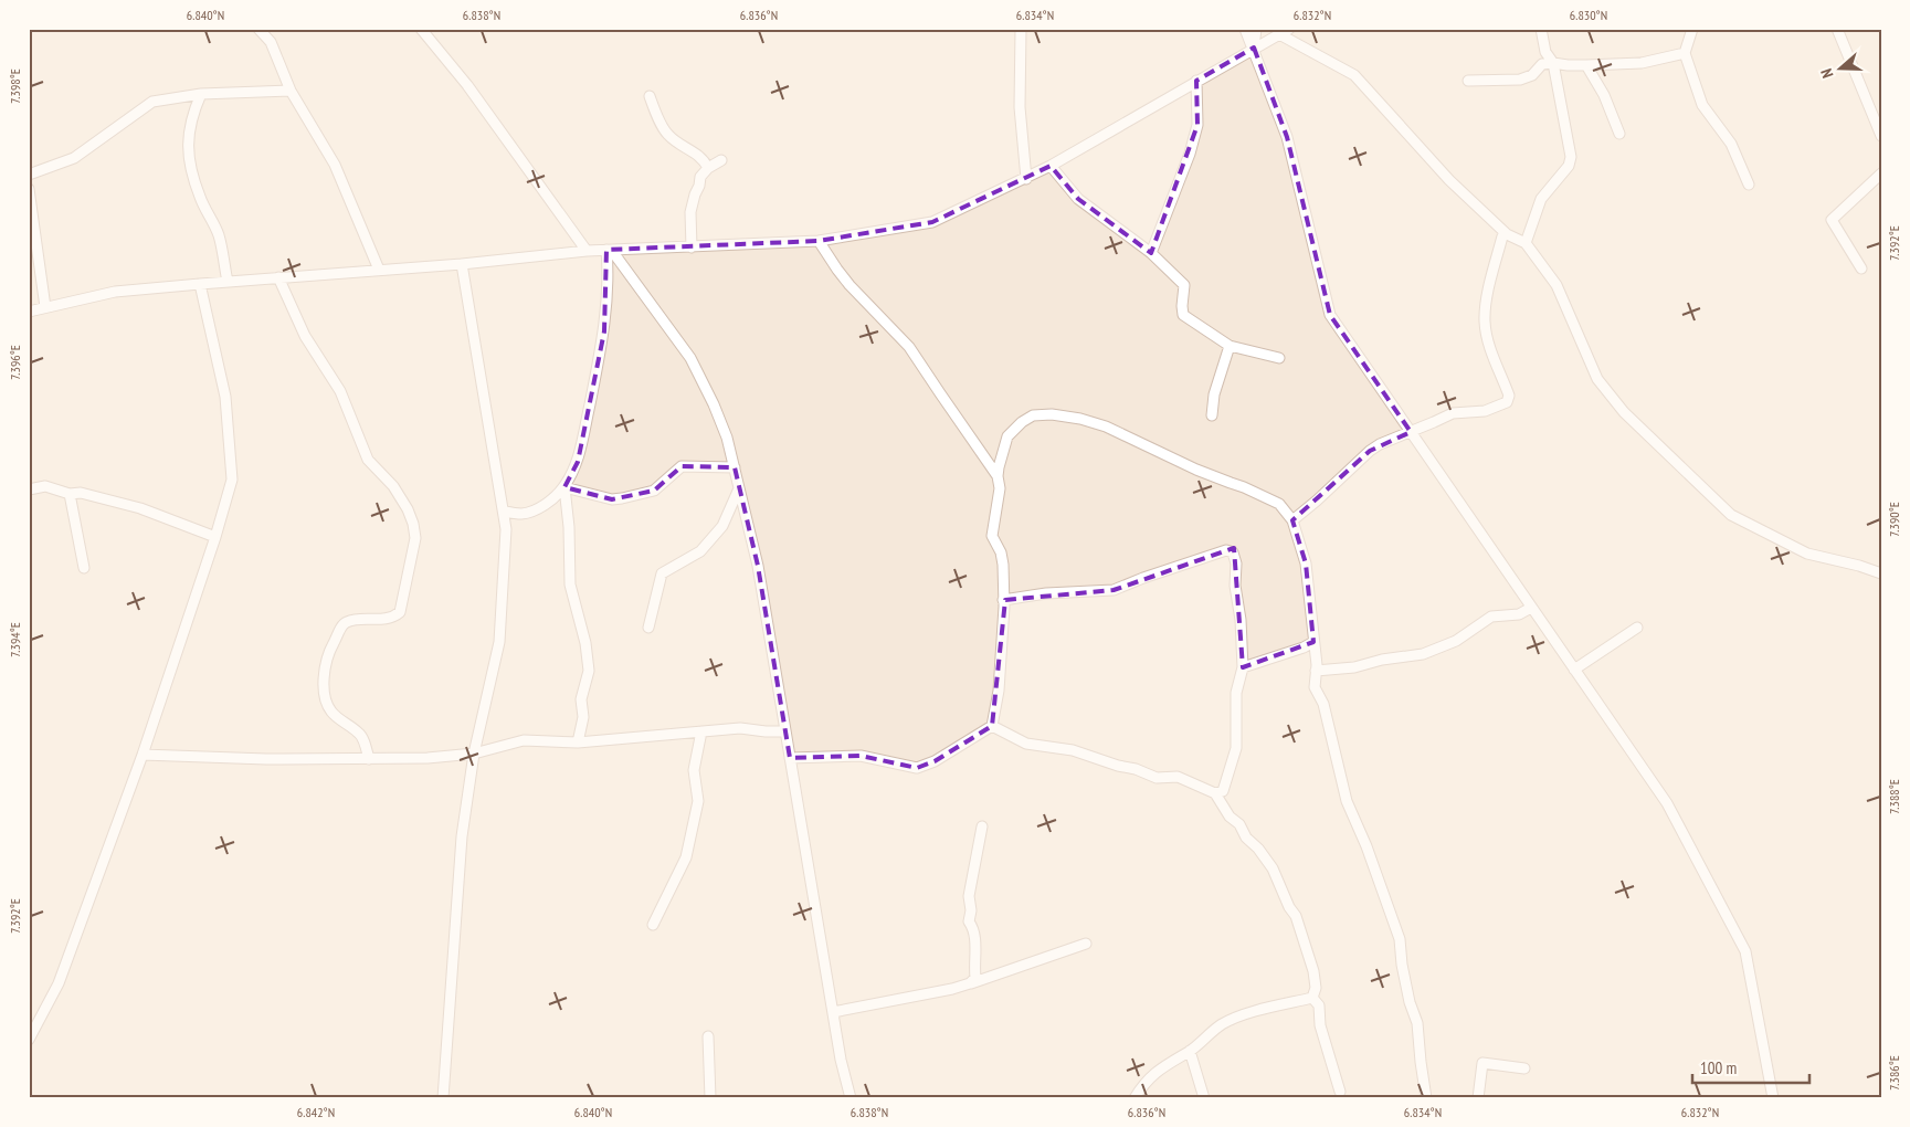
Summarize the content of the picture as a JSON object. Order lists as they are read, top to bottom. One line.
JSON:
{"scale_bar":"100 m","north":"left","coordinates":["6.840°N","6.838°N","6.836°N","6.834°N","6.832°N","6.830°N","7.398°E","7.392°E","7.396°E","7.390°E","7.394°E","7.388°E","7.386°E","6.842°N"]}
